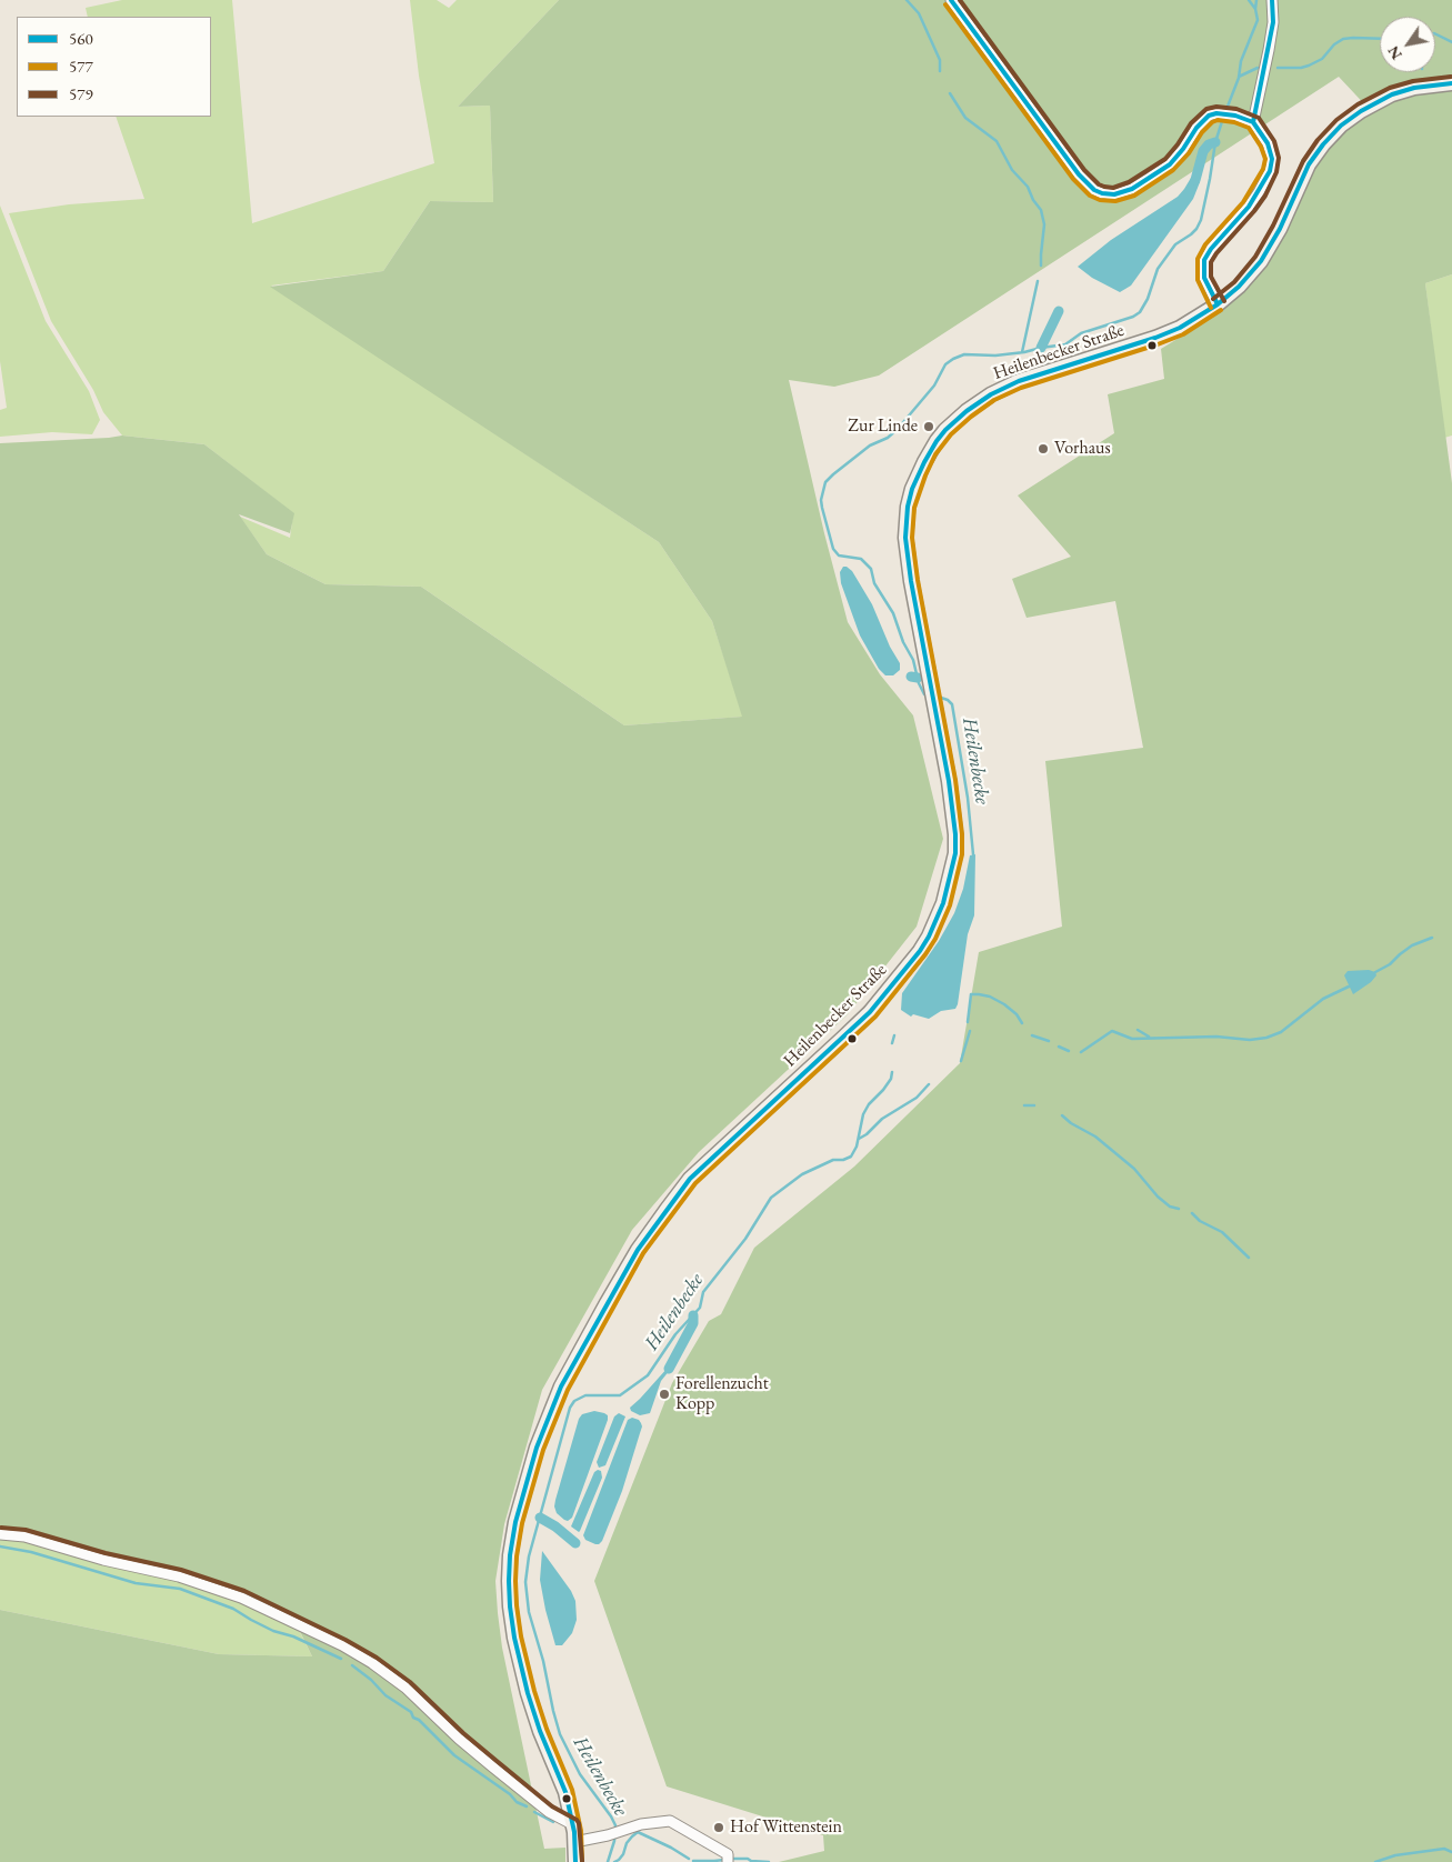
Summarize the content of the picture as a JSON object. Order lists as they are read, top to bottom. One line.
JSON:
{"streets":{"main road":["Heilenbecker Straße"]},"water":["Heilenbecke"],"places":["Zur Linde","Vorhaus","Forellenzucht Kopp","Hof Wittenstein"],"lines":["transit line 560","transit line 579","transit line 577"],"legend":["560","577","579"],"north":"bottom left"}
